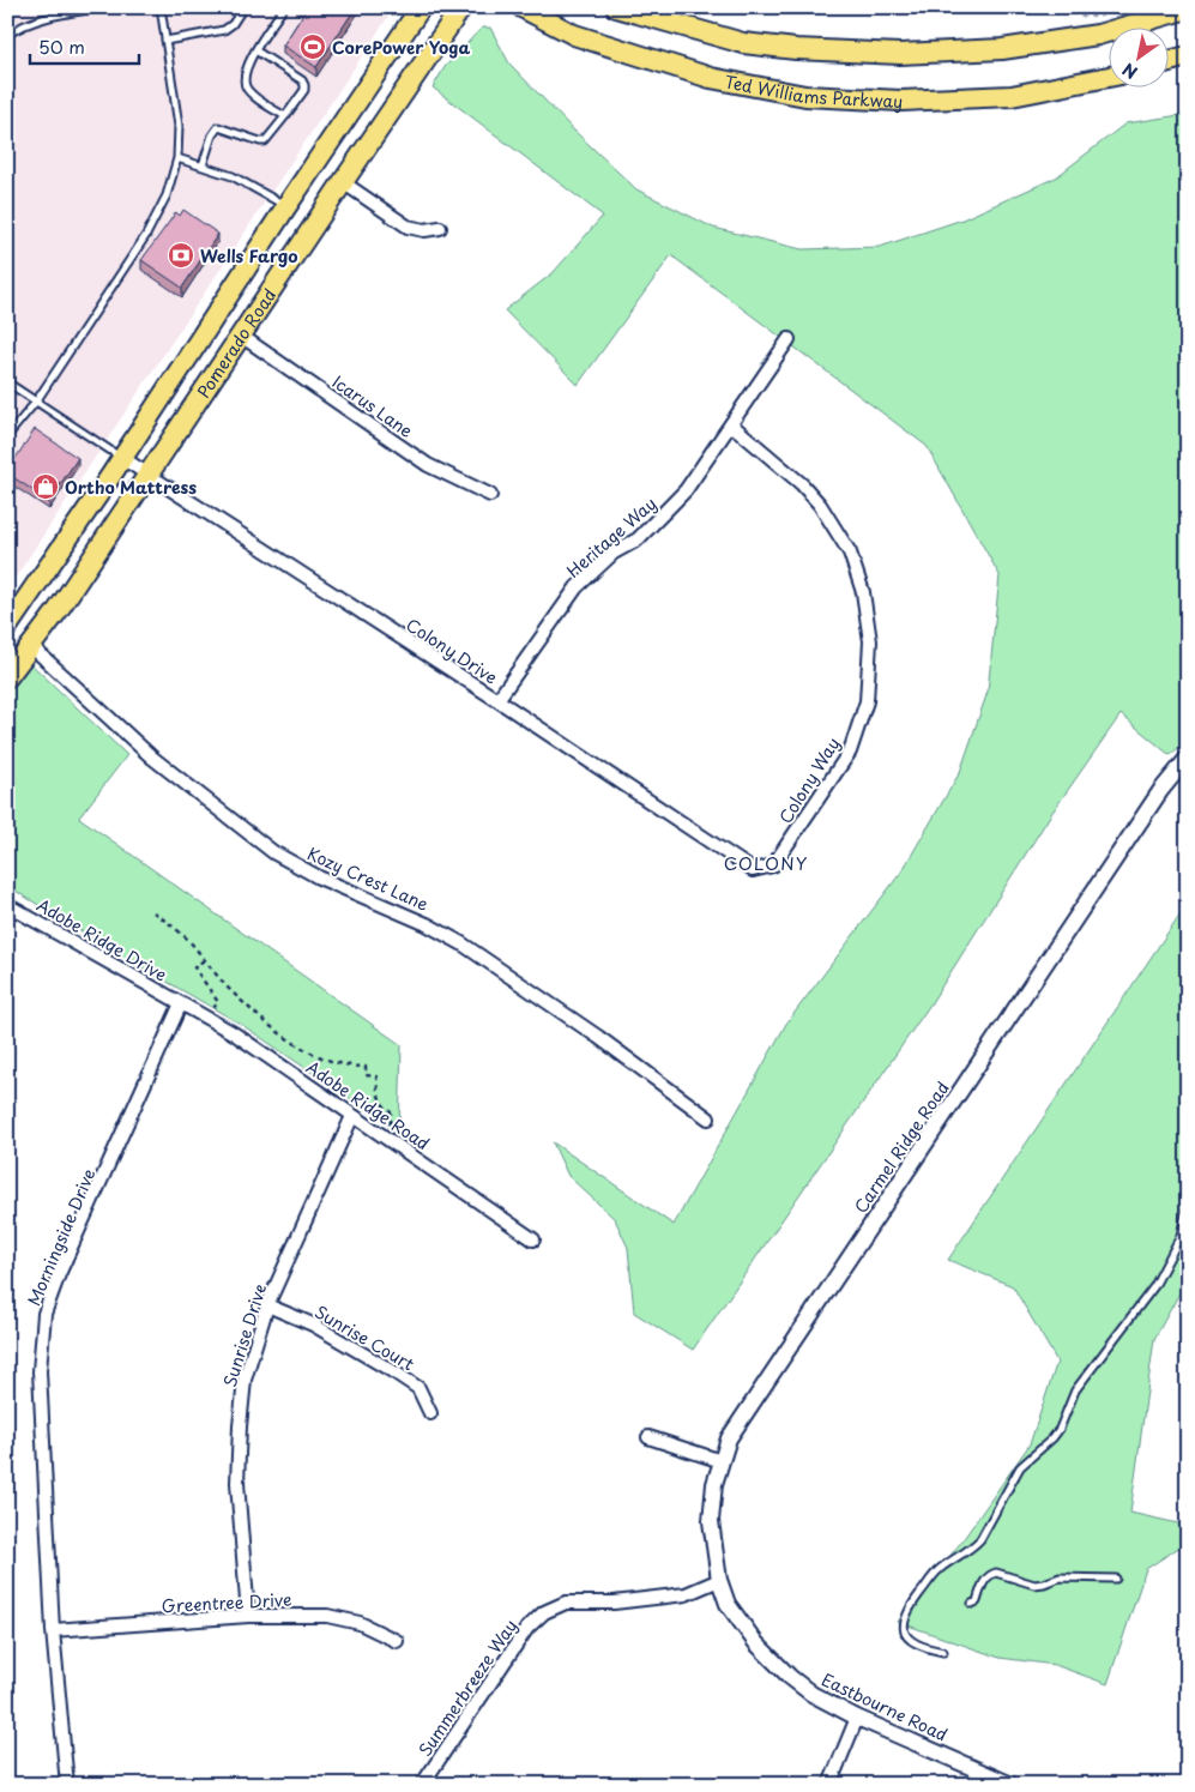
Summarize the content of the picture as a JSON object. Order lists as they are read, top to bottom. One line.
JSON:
{"streets":{"main road":["Ted Williams Parkway","Pomerado Road"],"street":["Icarus Lane","Heritage Way","Colony Drive","Colony Way","Kozy Crest Lane","Adobe Ridge Drive","Adobe Ridge Road","Carmel Ridge Road","Morningside Drive","Sunrise Drive","Sunrise Court","Greentree Drive","Summerbreeze Way","Eastbourne Road"]},"crossings":[["Pomerado Road","Icarus Lane"],["Pomerado Road","Colony Drive"],["Pomerado Road","Kozy Crest Lane"],["Heritage Way","Colony Drive"],["Heritage Way","Colony Way"],["Colony Drive","Colony Way"],["Adobe Ridge Drive","Adobe Ridge Road"],["Adobe Ridge Drive","Morningside Drive"],["Adobe Ridge Road","Morningside Drive"],["Adobe Ridge Road","Sunrise Drive"],["Carmel Ridge Road","Summerbreeze Way"],["Carmel Ridge Road","Eastbourne Road"],["Morningside Drive","Greentree Drive"],["Sunrise Drive","Sunrise Court"],["Sunrise Drive","Greentree Drive"],["Summerbreeze Way","Eastbourne Road"]],"districts":["COLONY"],"places":{"sports":["CorePower Yoga"],"bank":["Wells Fargo"],"shop":["Ortho Mattress"]},"scale_bar":"50 m","north":"bottom left"}
